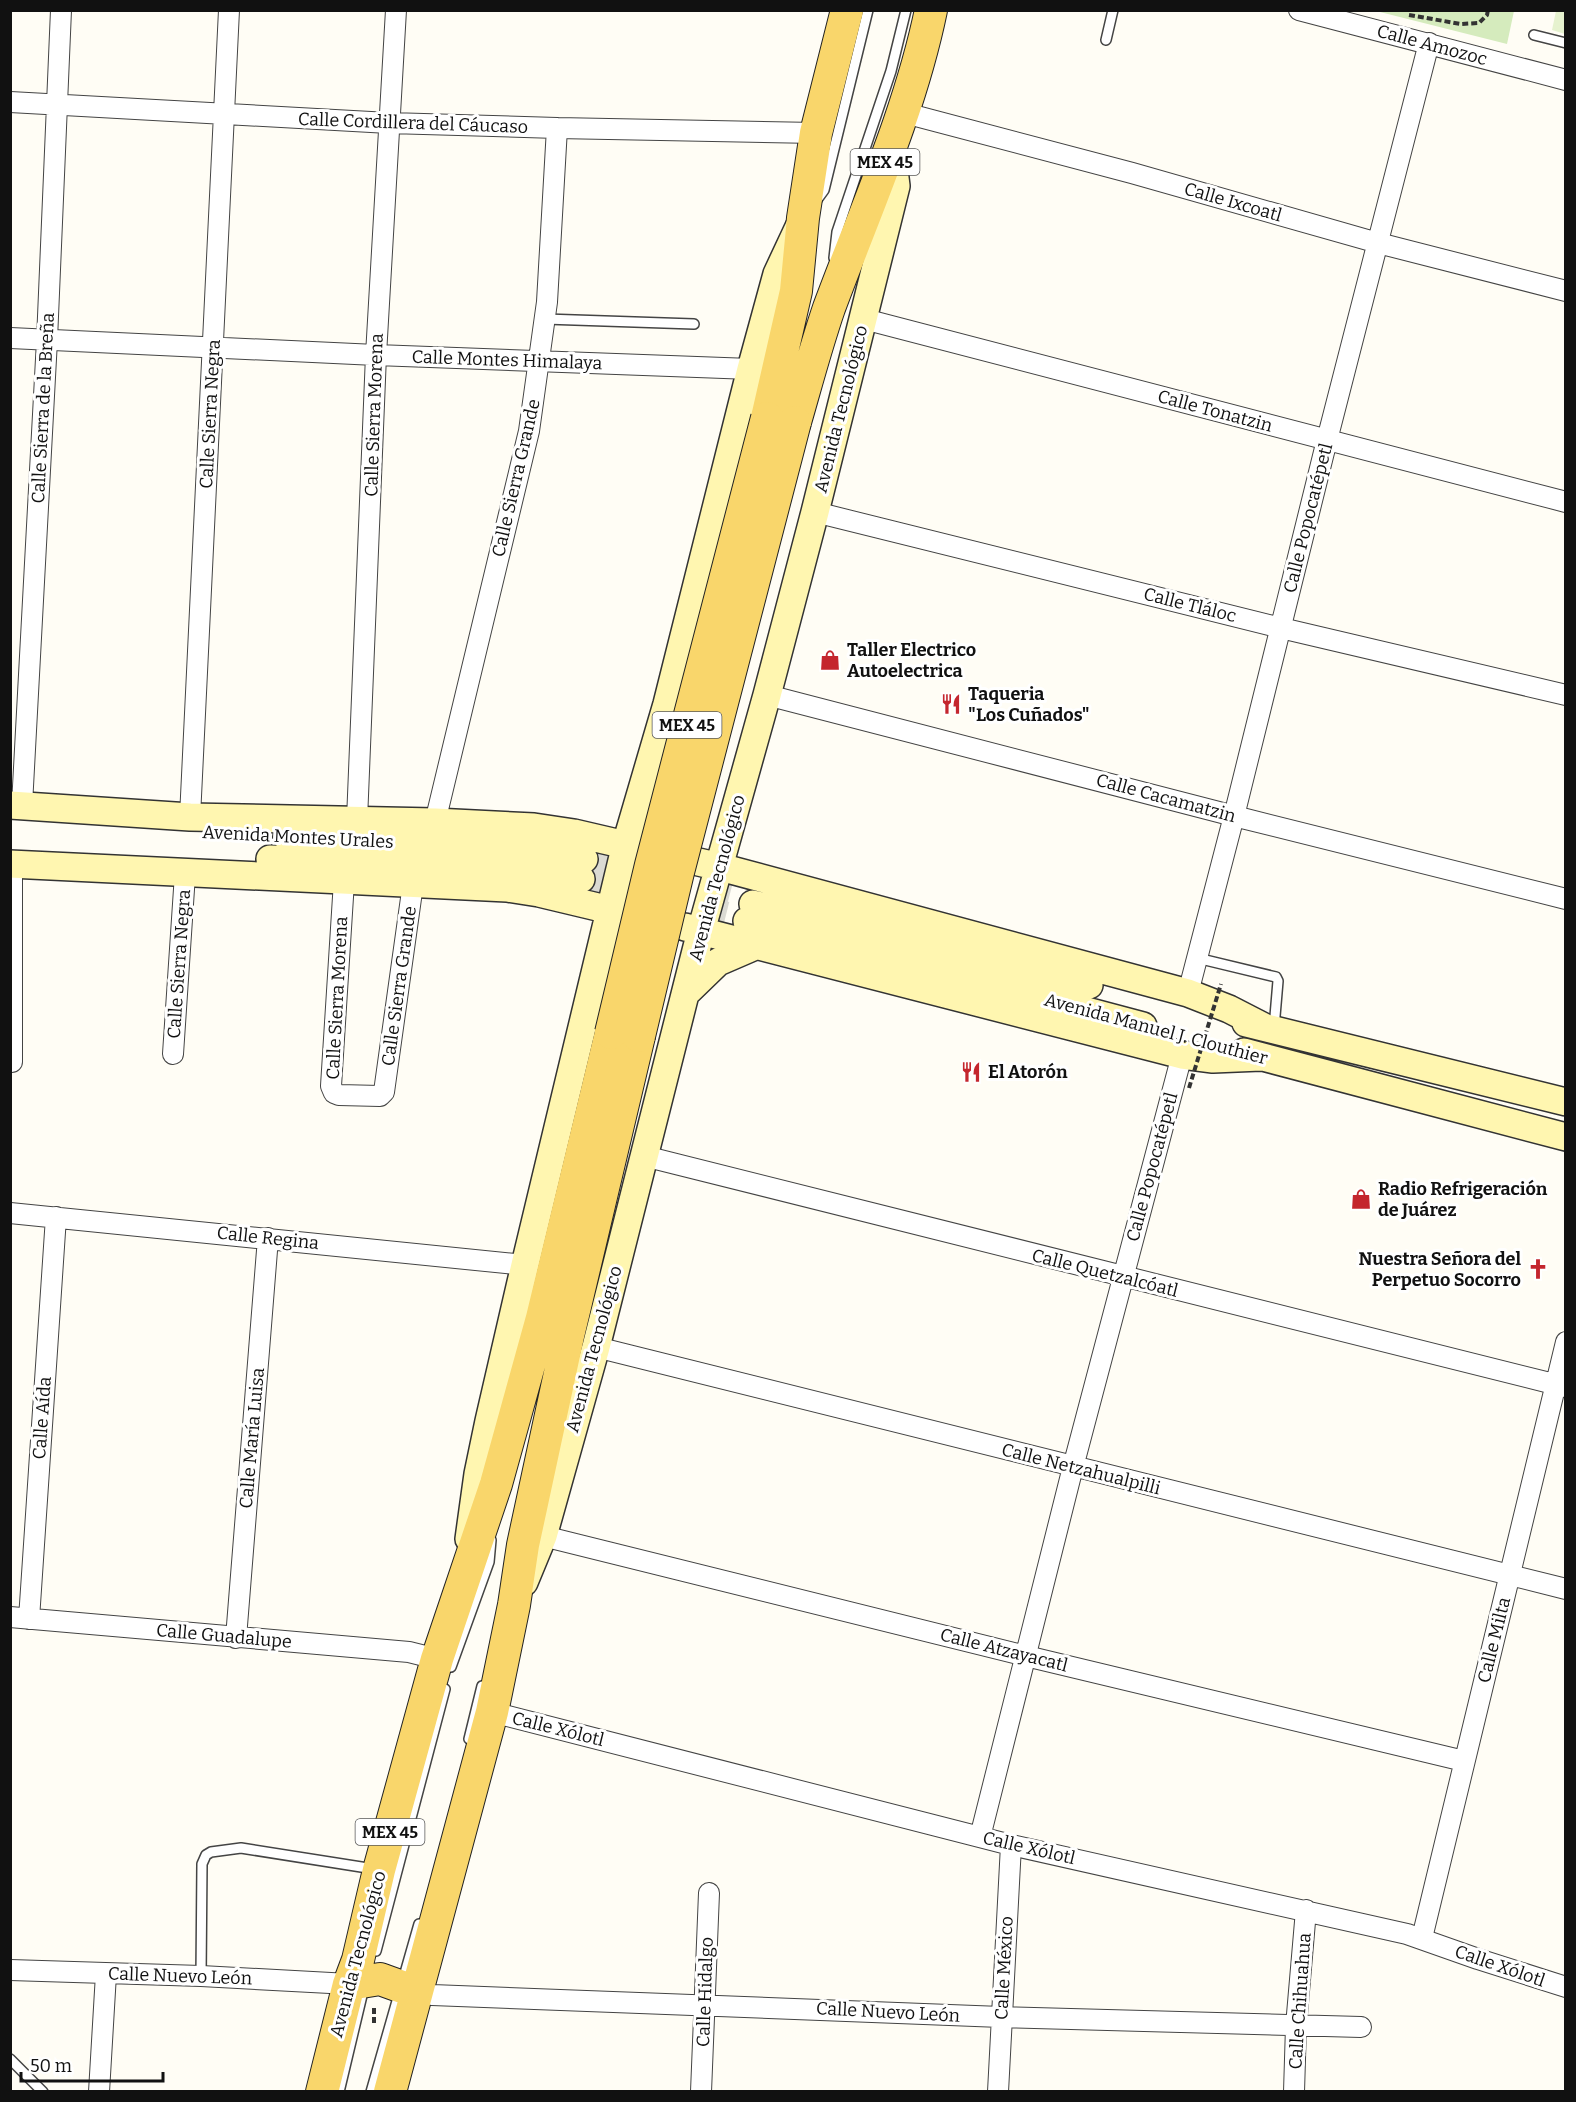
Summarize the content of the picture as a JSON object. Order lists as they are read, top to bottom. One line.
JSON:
{"streets":{"main road":["MEX 45","Avenida Tecnológico"],"street":["Calle Amozoc","Calle Cordillera del Cáucaso","Calle Ixcoatl","Calle Montes Himalaya","Calle Sierra de la Breña","Calle Tonatzin","Calle Sierra Negra","Calle Sierra Morena","Calle Sierra Grande","Calle Popocatépetl","Calle Tláloc","Calle Cacamatzin","Avenida Montes Urales","Avenida Manuel J. Clouthier","Calle Regina","Calle Quetzalcóatl","Calle Aída","Calle María Luisa","Calle Netzahualpilli","Calle Guadalupe","Calle Milta","Calle Atzayacatl","Calle Xólotl","Calle México","Calle Nuevo León","Calle Hidalgo","Calle Chihuahua"]},"crossings":[["Calle Amozoc","Calle Popocatépetl"],["Calle Cordillera del Cáucaso","Calle Sierra de la Breña"],["Calle Cordillera del Cáucaso","Avenida Tecnológico"],["Calle Cordillera del Cáucaso","Calle Sierra Negra"],["Calle Cordillera del Cáucaso","Calle Sierra Morena"],["Calle Cordillera del Cáucaso","Calle Sierra Grande"],["Calle Ixcoatl","Avenida Tecnológico"],["Calle Ixcoatl","Calle Popocatépetl"],["Calle Montes Himalaya","Calle Sierra de la Breña"],["Calle Montes Himalaya","Avenida Tecnológico"],["Calle Montes Himalaya","Calle Sierra Negra"],["Calle Montes Himalaya","Calle Sierra Morena"],["Calle Montes Himalaya","Calle Sierra Grande"],["Calle Sierra de la Breña","Avenida Montes Urales"],["Avenida Tecnológico","Calle Tonatzin"],["Avenida Tecnológico","Calle Tláloc"],["Avenida Tecnológico","Calle Cacamatzin"],["Avenida Tecnológico","Calle Regina"],["Avenida Tecnológico","Calle Quetzalcóatl"],["Avenida Tecnológico","Calle Netzahualpilli"],["Avenida Tecnológico","Calle Guadalupe"],["Avenida Tecnológico","Calle Atzayacatl"],["Avenida Tecnológico","Calle Xólotl"],["Avenida Tecnológico","Calle Nuevo León"],["Calle Tonatzin","Calle Popocatépetl"],["Calle Sierra Morena","Calle Sierra Grande"],["Calle Popocatépetl","Calle Tláloc"],["Calle Popocatépetl","Calle Cacamatzin"],["Calle Popocatépetl","Calle Quetzalcóatl"],["Calle Popocatépetl","Calle Netzahualpilli"],["Calle Popocatépetl","Calle Atzayacatl"],["Calle Popocatépetl","Calle Xólotl"],["Calle Regina","Calle Aída"],["Calle Regina","Calle María Luisa"],["Calle Quetzalcóatl","Calle Milta"],["Calle Aída","Calle Guadalupe"],["Calle María Luisa","Calle Guadalupe"],["Calle Netzahualpilli","Calle Milta"],["Calle Milta","Calle Atzayacatl"],["Calle Milta","Calle Xólotl"],["Calle Xólotl","Calle México"],["Calle Xólotl","Calle Chihuahua"],["Calle México","Calle Nuevo León"],["Calle Nuevo León","Calle Hidalgo"],["Calle Nuevo León","Calle Chihuahua"]],"places":{"shop":["Taller Electrico Autoelectrica","Radio Refrigeración de Juárez"],"restaurant":["Taqueria \"Los Cuñados\"","El Atorón"],"church":["Nuestra Señora del Perpetuo Socorro"]},"scale_bar":"50 m"}
